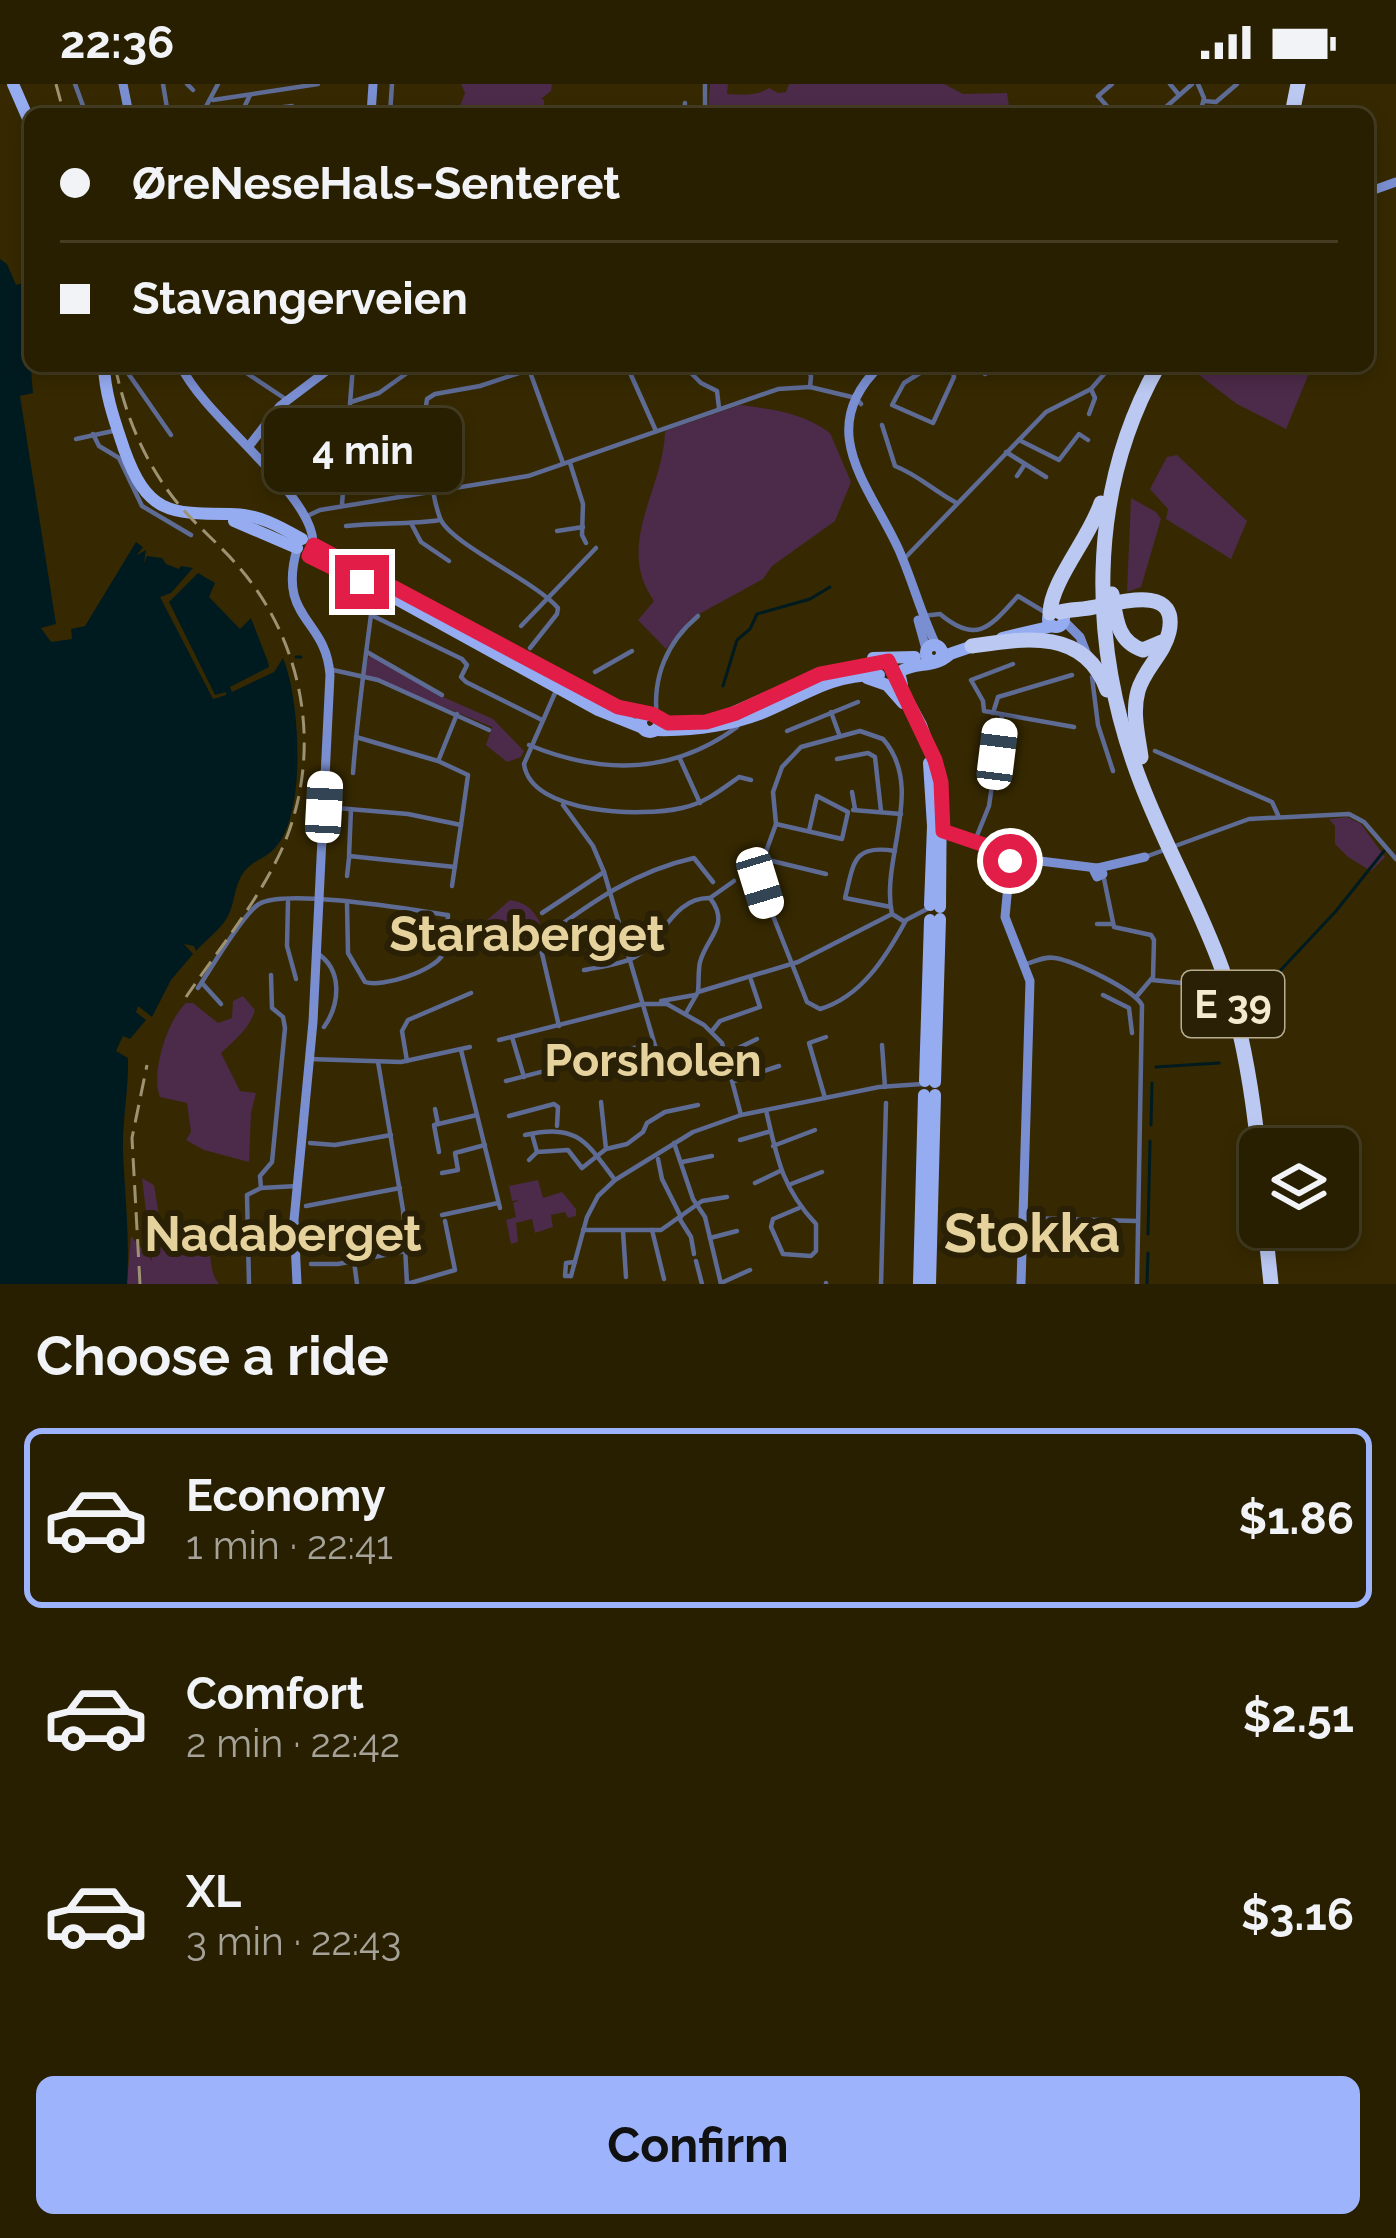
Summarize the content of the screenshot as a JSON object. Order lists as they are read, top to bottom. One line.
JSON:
{"streets":{"highway":["E 39"]},"districts":["Staraberget","Porsholen","Stokka","Nadaberget"],"page":{"status":"22:36","banner":["ØreNeseHals-Senteret","Stavangerveien"],"bubble":"4 min","heading":"Choose a ride","list":[{"name":"Economy","note":"1 min · 22:41","value":"$1.86"},{"name":"Comfort","note":"2 min · 22:42","value":"$2.51"},{"name":"XL","note":"3 min · 22:43","value":"$3.16"}],"buttons":"Confirm"}}
